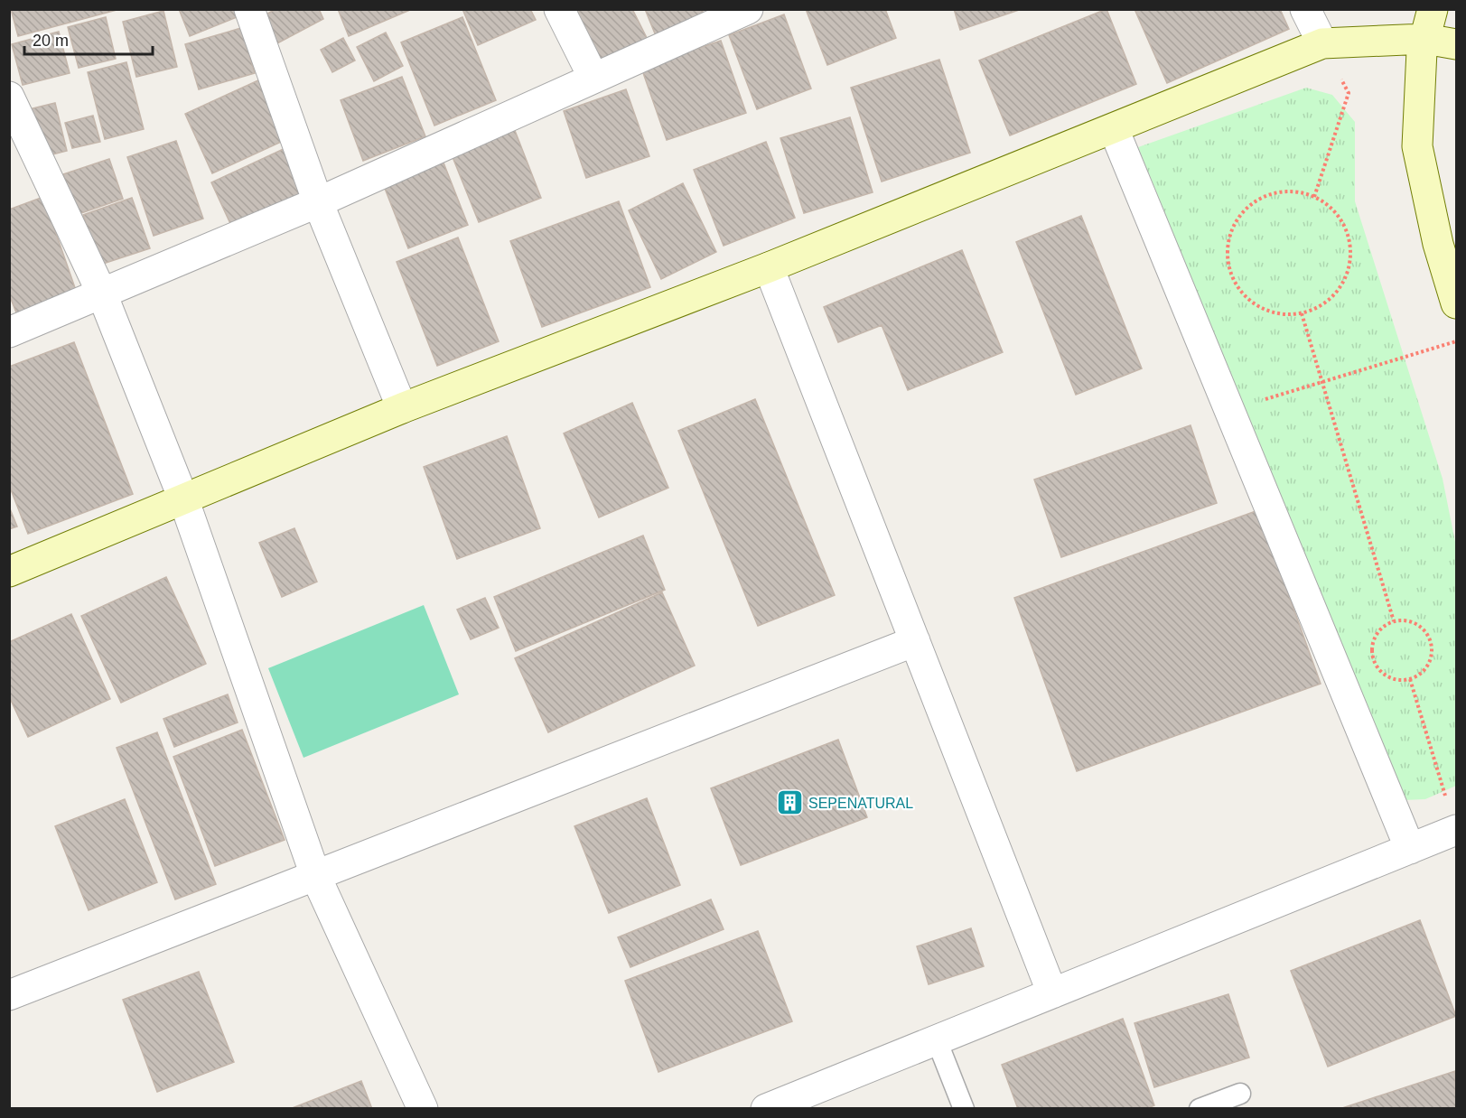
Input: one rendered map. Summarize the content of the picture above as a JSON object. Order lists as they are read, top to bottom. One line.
{"places":{"building":["SEPENATURAL"]},"scale_bar":"20 m"}
